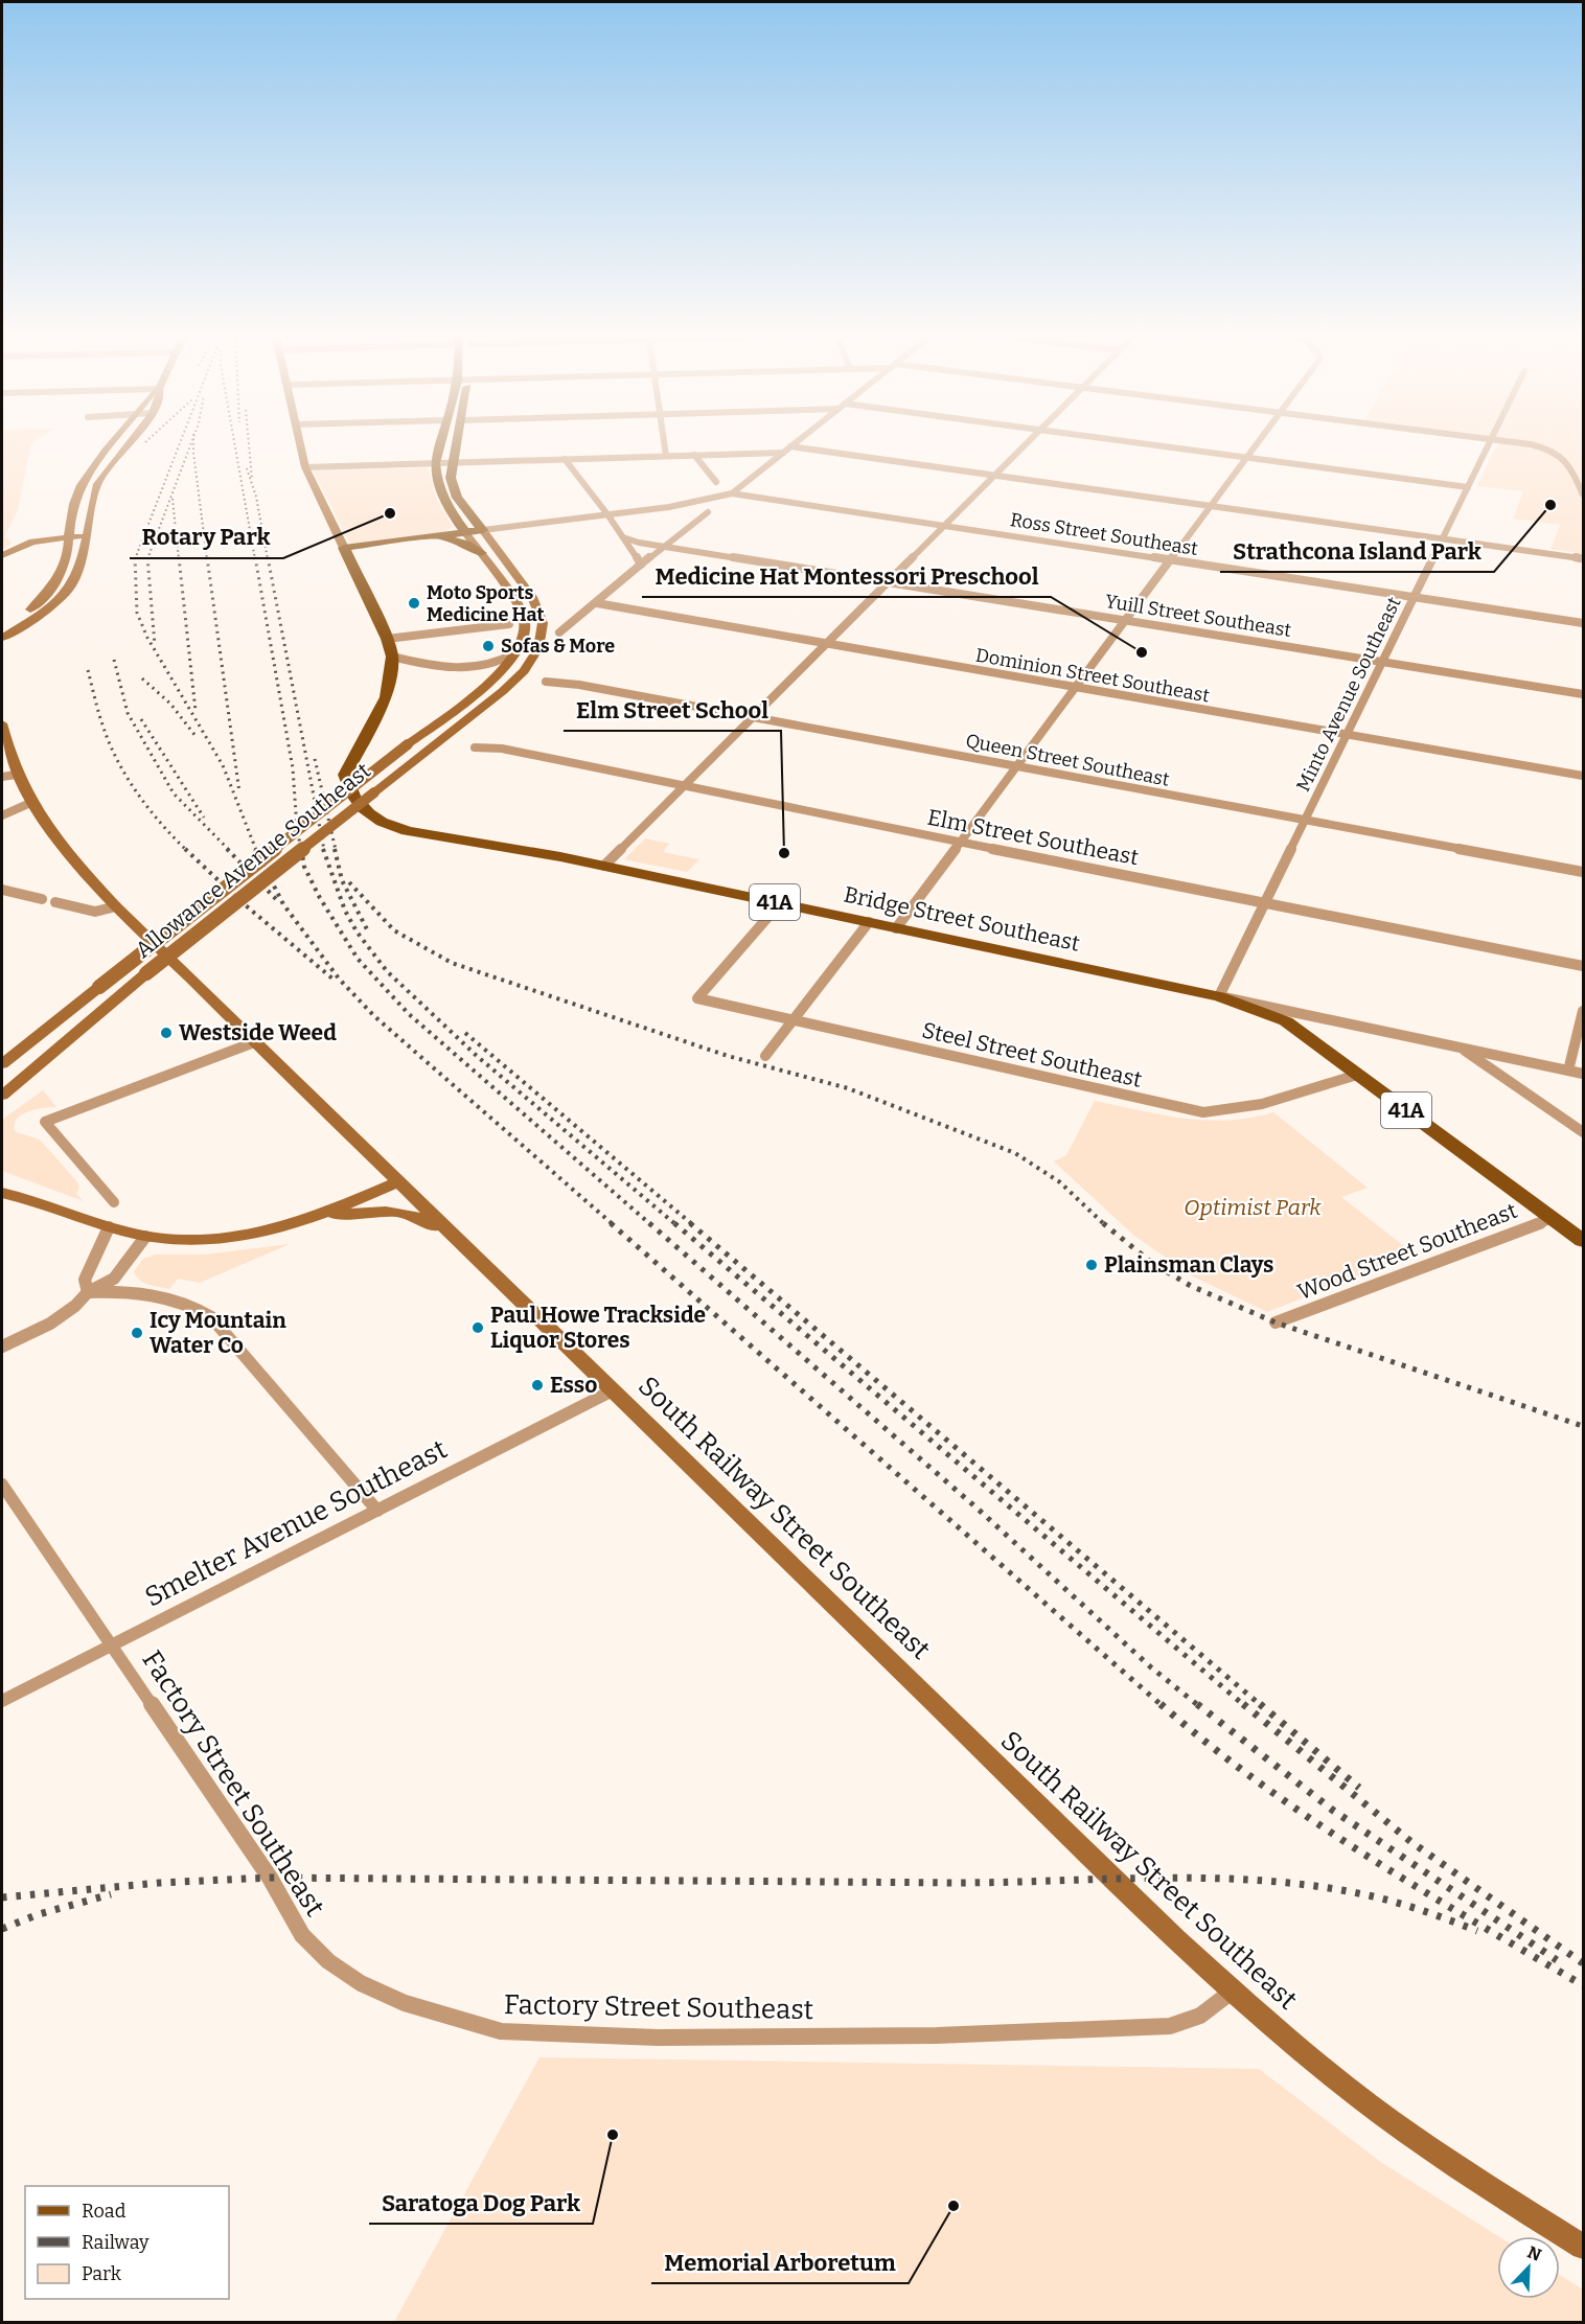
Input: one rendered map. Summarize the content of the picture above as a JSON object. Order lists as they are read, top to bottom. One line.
{"streets":{"main road":["Allowance Avenue Southeast","41A","Bridge Street Southeast","South Railway Street Southeast"],"street":["Ross Street Southeast","Yuill Street Southeast","Dominion Street Southeast","Minto Avenue Southeast","Queen Street Southeast","Elm Street Southeast","Steel Street Southeast","Wood Street Southeast","Smelter Avenue Southeast","Factory Street Southeast"]},"crossings":[["Ross Street Southeast","Minto Avenue Southeast"],["Yuill Street Southeast","Minto Avenue Southeast"],["Dominion Street Southeast","Minto Avenue Southeast"],["Minto Avenue Southeast","Queen Street Southeast"],["Minto Avenue Southeast","Elm Street Southeast"],["Minto Avenue Southeast","41A"],["Minto Avenue Southeast","Bridge Street Southeast"],["41A","Bridge Street Southeast"],["41A","Steel Street Southeast"],["41A","Wood Street Southeast"],["Bridge Street Southeast","Steel Street Southeast"],["South Railway Street Southeast","Smelter Avenue Southeast"],["South Railway Street Southeast","Factory Street Southeast"],["Smelter Avenue Southeast","Factory Street Southeast"]],"parks":["Optimist Park"],"places":["Strathcona Island Park","Rotary Park","Moto Sports Medicine Hat","Sofas & More","Medicine Hat Montessori Preschool","Elm Street School","Westside Weed","Plainsman Clays","Paul Howe Trackside Liquor Stores","Icy Mountain Water Co","Esso","Saratoga Dog Park","Memorial Arboretum"],"legend":["Road","Railway","Park"],"north":"top right"}
